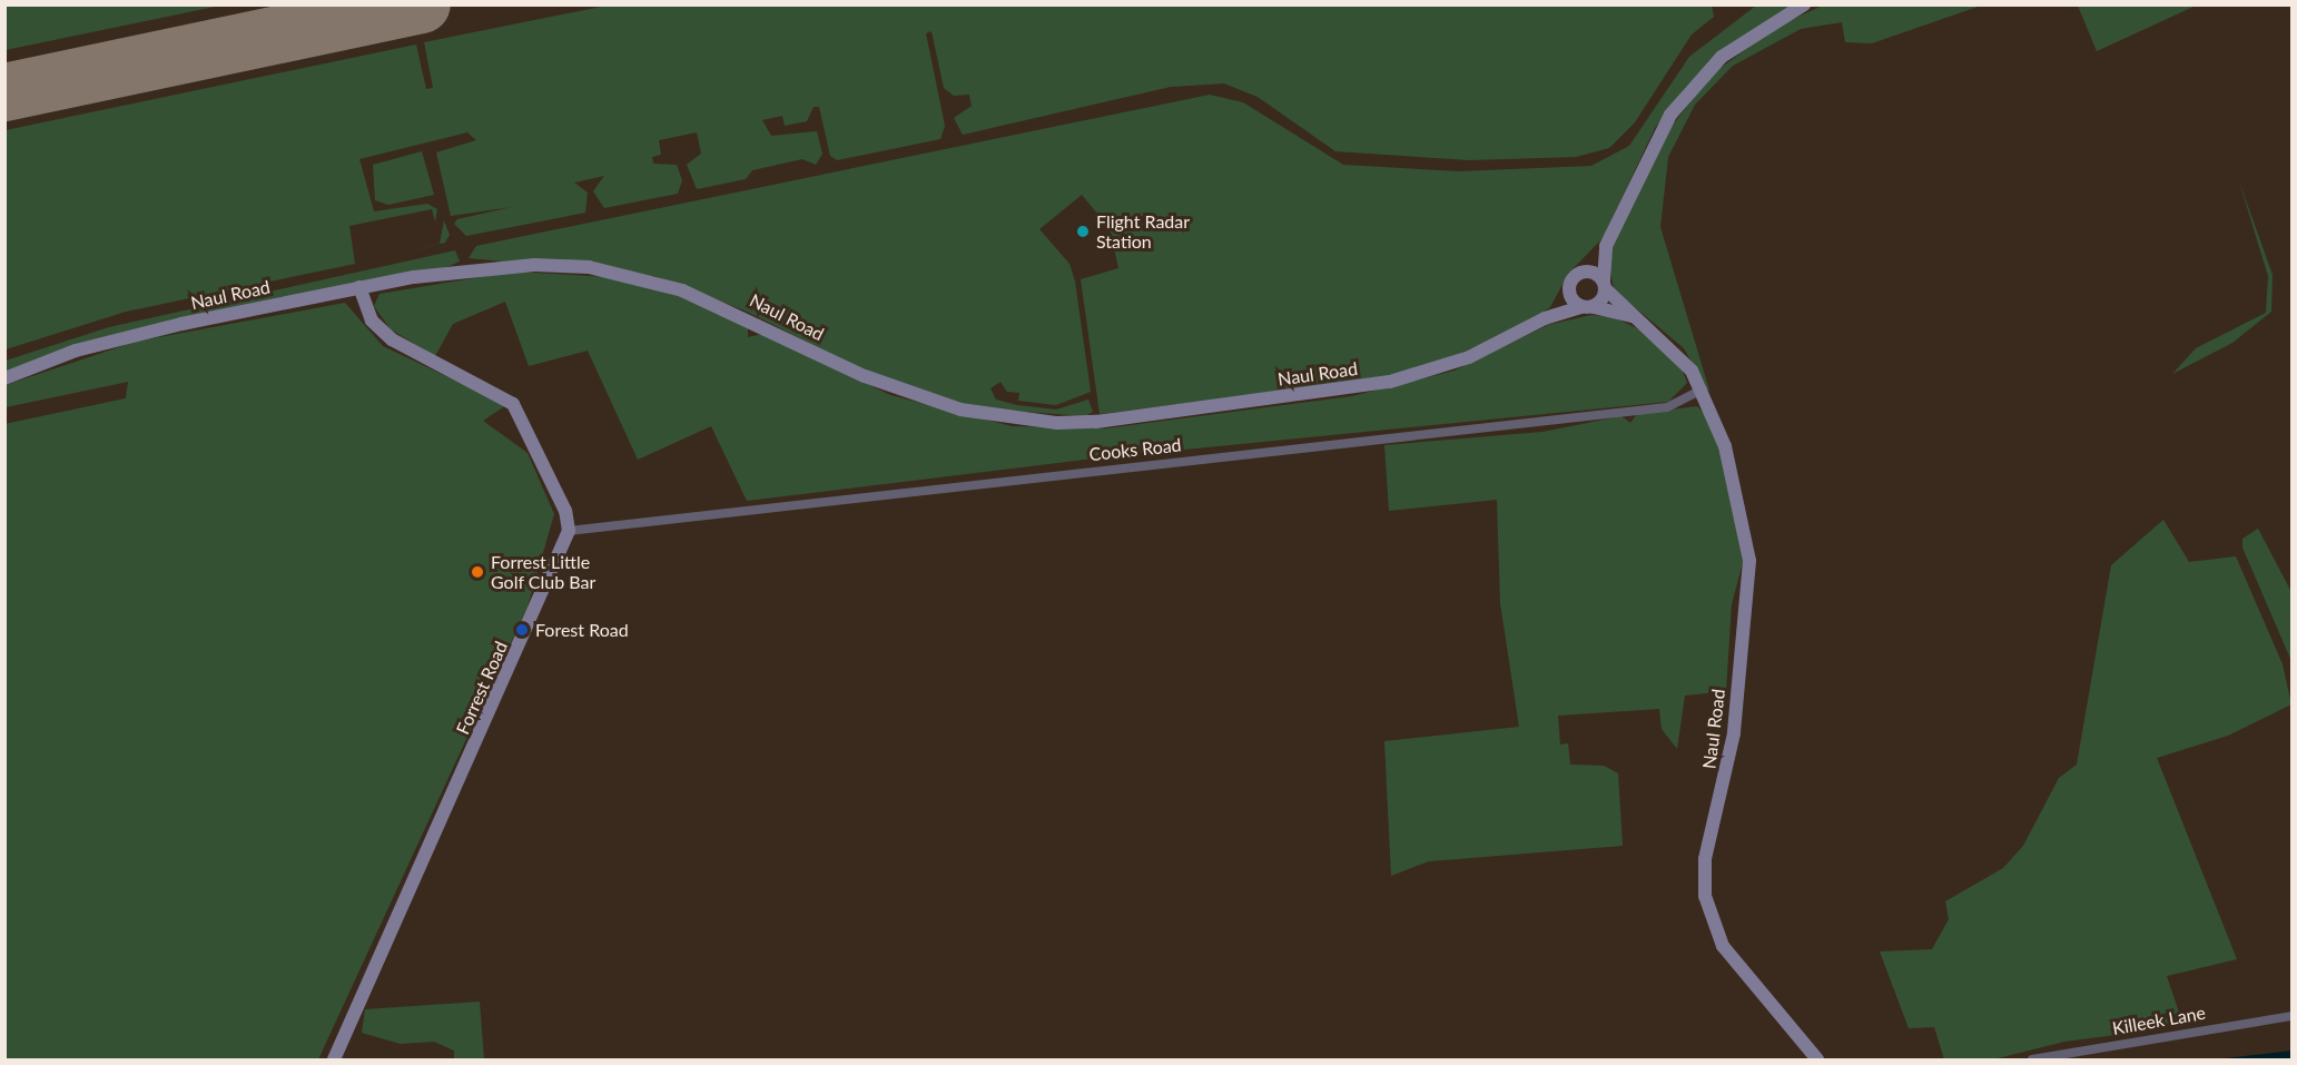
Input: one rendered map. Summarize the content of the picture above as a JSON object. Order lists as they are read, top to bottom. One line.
{"streets":{"street":["Naul Road","Cooks Road","Forrest Road","Killeek Lane"]},"crossings":[["Naul Road","Cooks Road"],["Cooks Road","Forrest Road"]],"places":["Flight Radar Station","Forrest Little Golf Club Bar","Forest Road"]}
